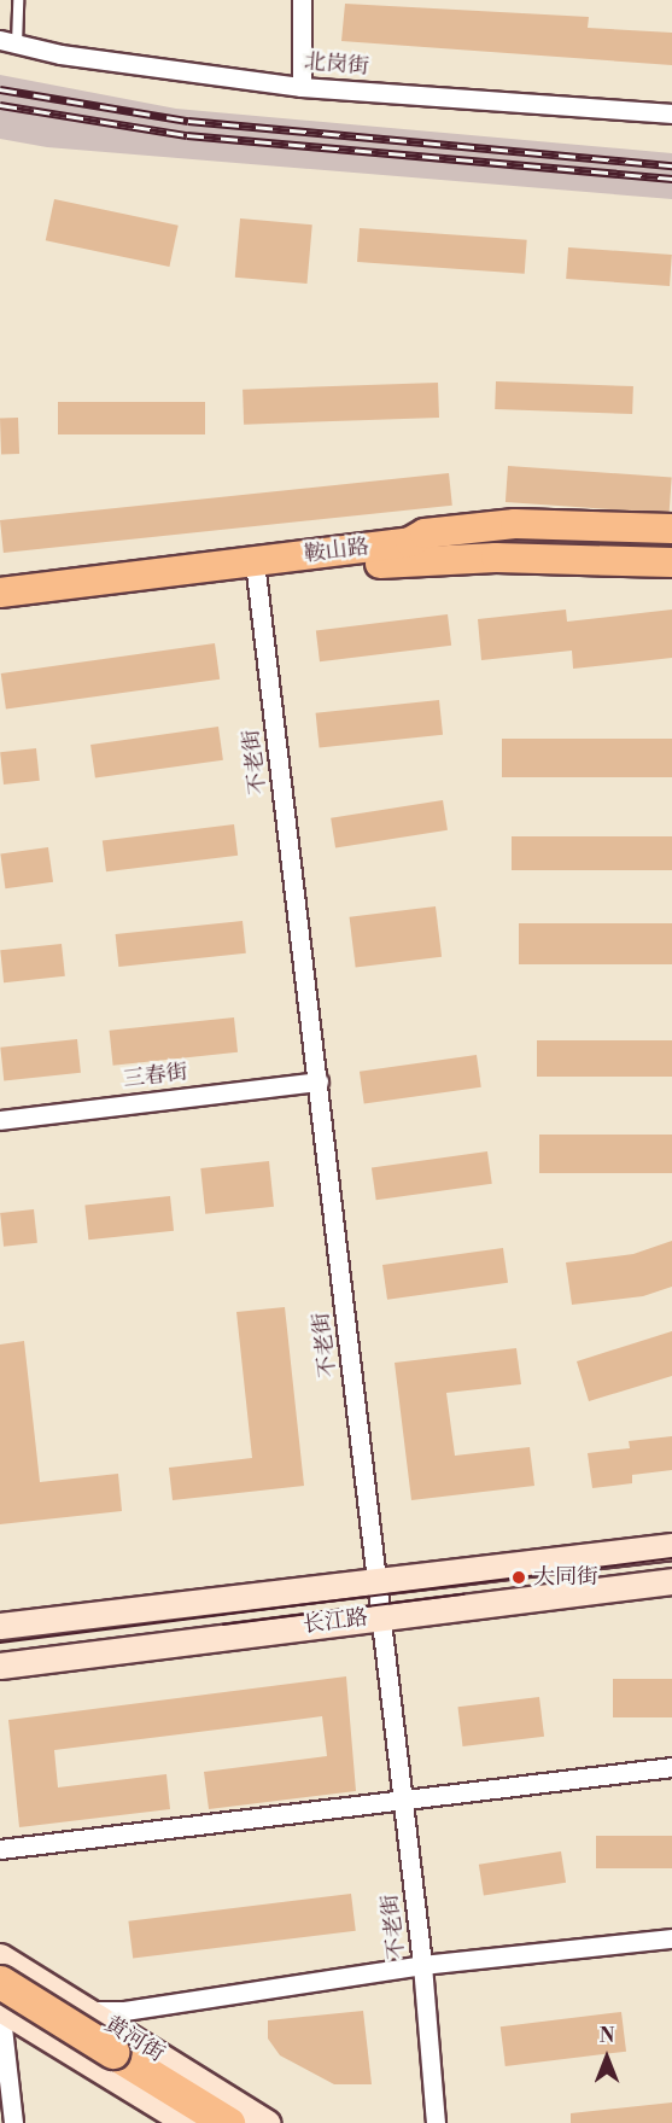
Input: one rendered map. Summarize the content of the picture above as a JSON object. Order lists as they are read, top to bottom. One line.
{"streets":{"main road":["鞍山路","长江路","黄河街"],"street":["北岗街","不老街","三春街"]},"crossings":[["鞍山路","不老街"],["不老街","三春街"],["不老街","长江路"]],"places":["大同街"],"north":"top"}
